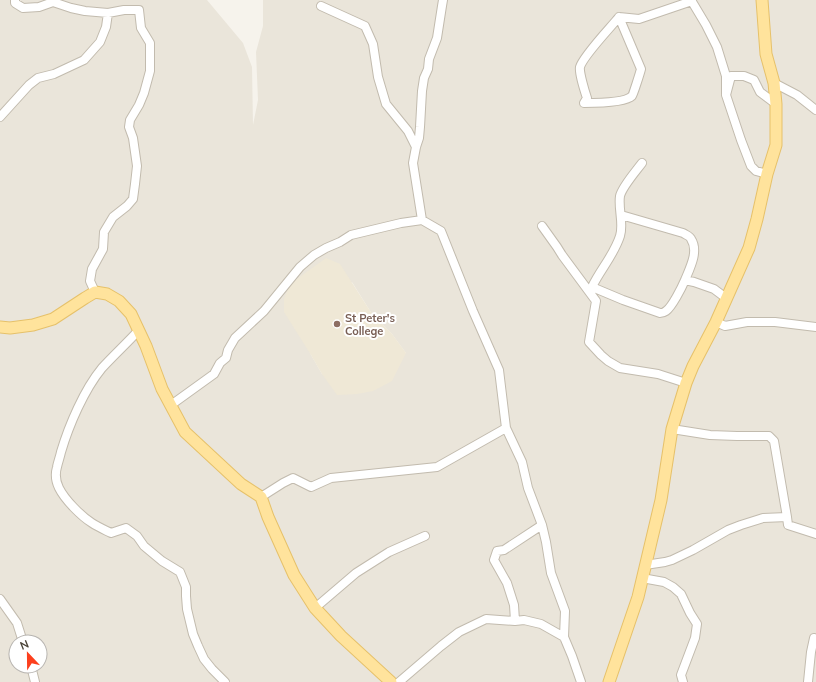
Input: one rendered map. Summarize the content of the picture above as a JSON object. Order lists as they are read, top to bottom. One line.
{"places":["St Peter's College"],"north":"top"}
